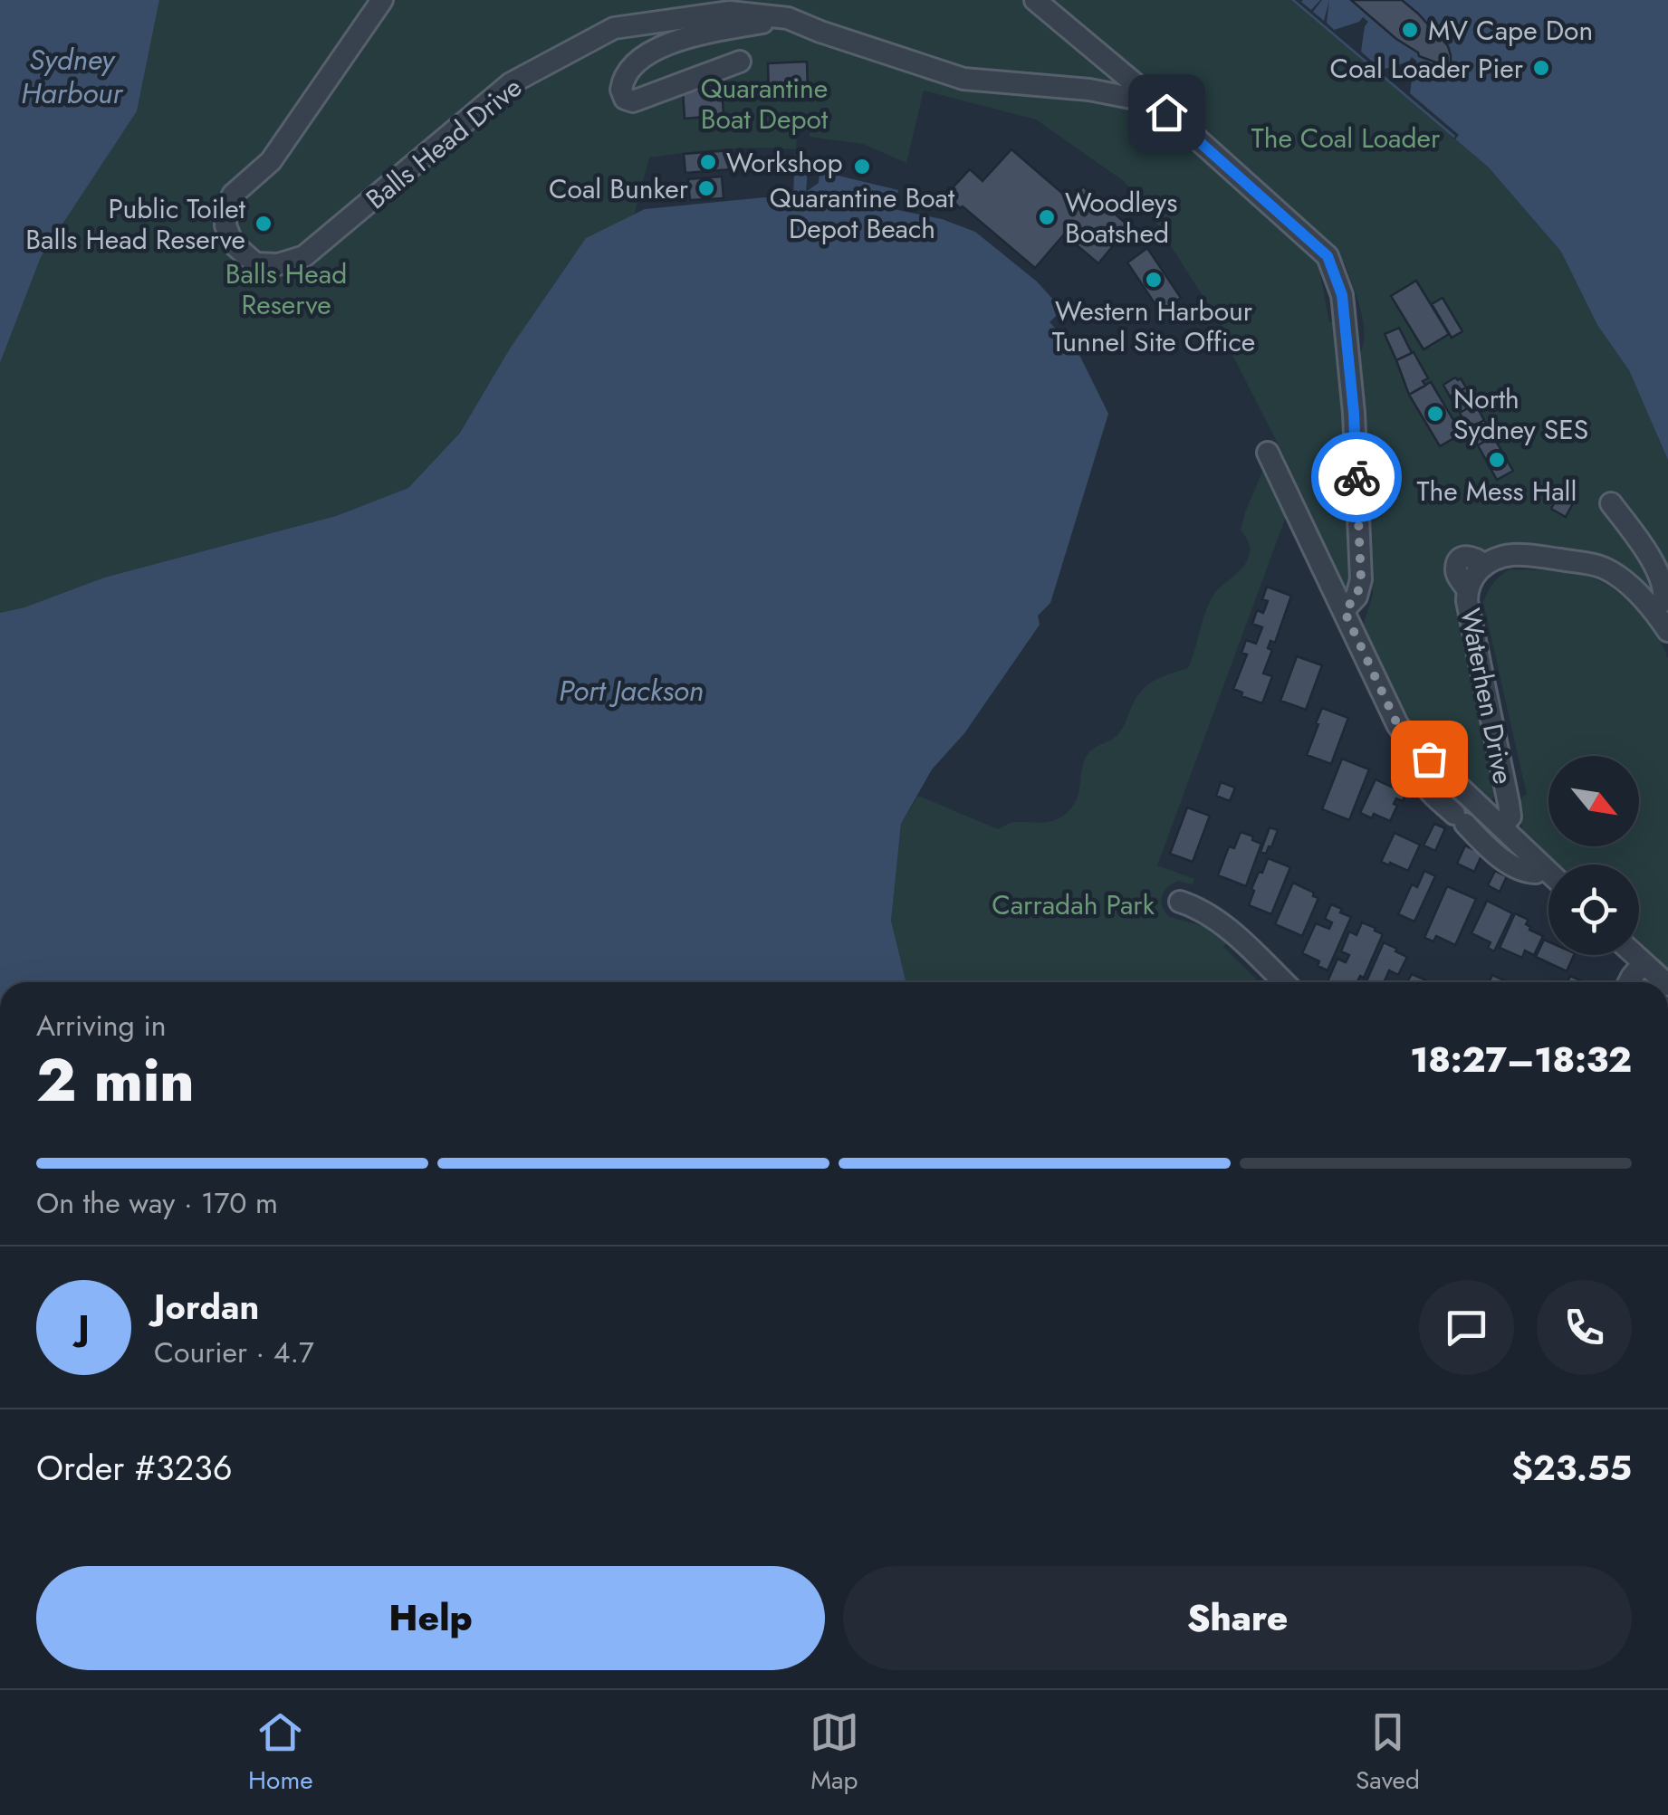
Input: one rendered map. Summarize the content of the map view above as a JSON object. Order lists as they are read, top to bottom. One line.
{"streets":{"street":["Balls Head Drive","Waterhen Drive"]},"water":["Sydney Harbour","Port Jackson"],"parks":["Quarantine Boat Depot","The Coal Loader","Balls Head Reserve","Carradah Park"],"places":["MV Cape Don","Coal Loader Pier","Workshop","Quarantine Boat Depot Beach","Coal Bunker","Woodleys Boatshed","Public Toilet Balls Head Reserve","Western Harbour Tunnel Site Office","North Sydney SES","The Mess Hall"],"north":"bottom right","page":{"heading":["2 min","Arriving in","18:27–18:32"],"panel":["Jordan","Courier · 4.7","Order #3236","$23.55"],"bar":"On the way · 170 m","round":"J","buttons":["Help","Share"],"tabs":["Home","Map","Saved"]}}
